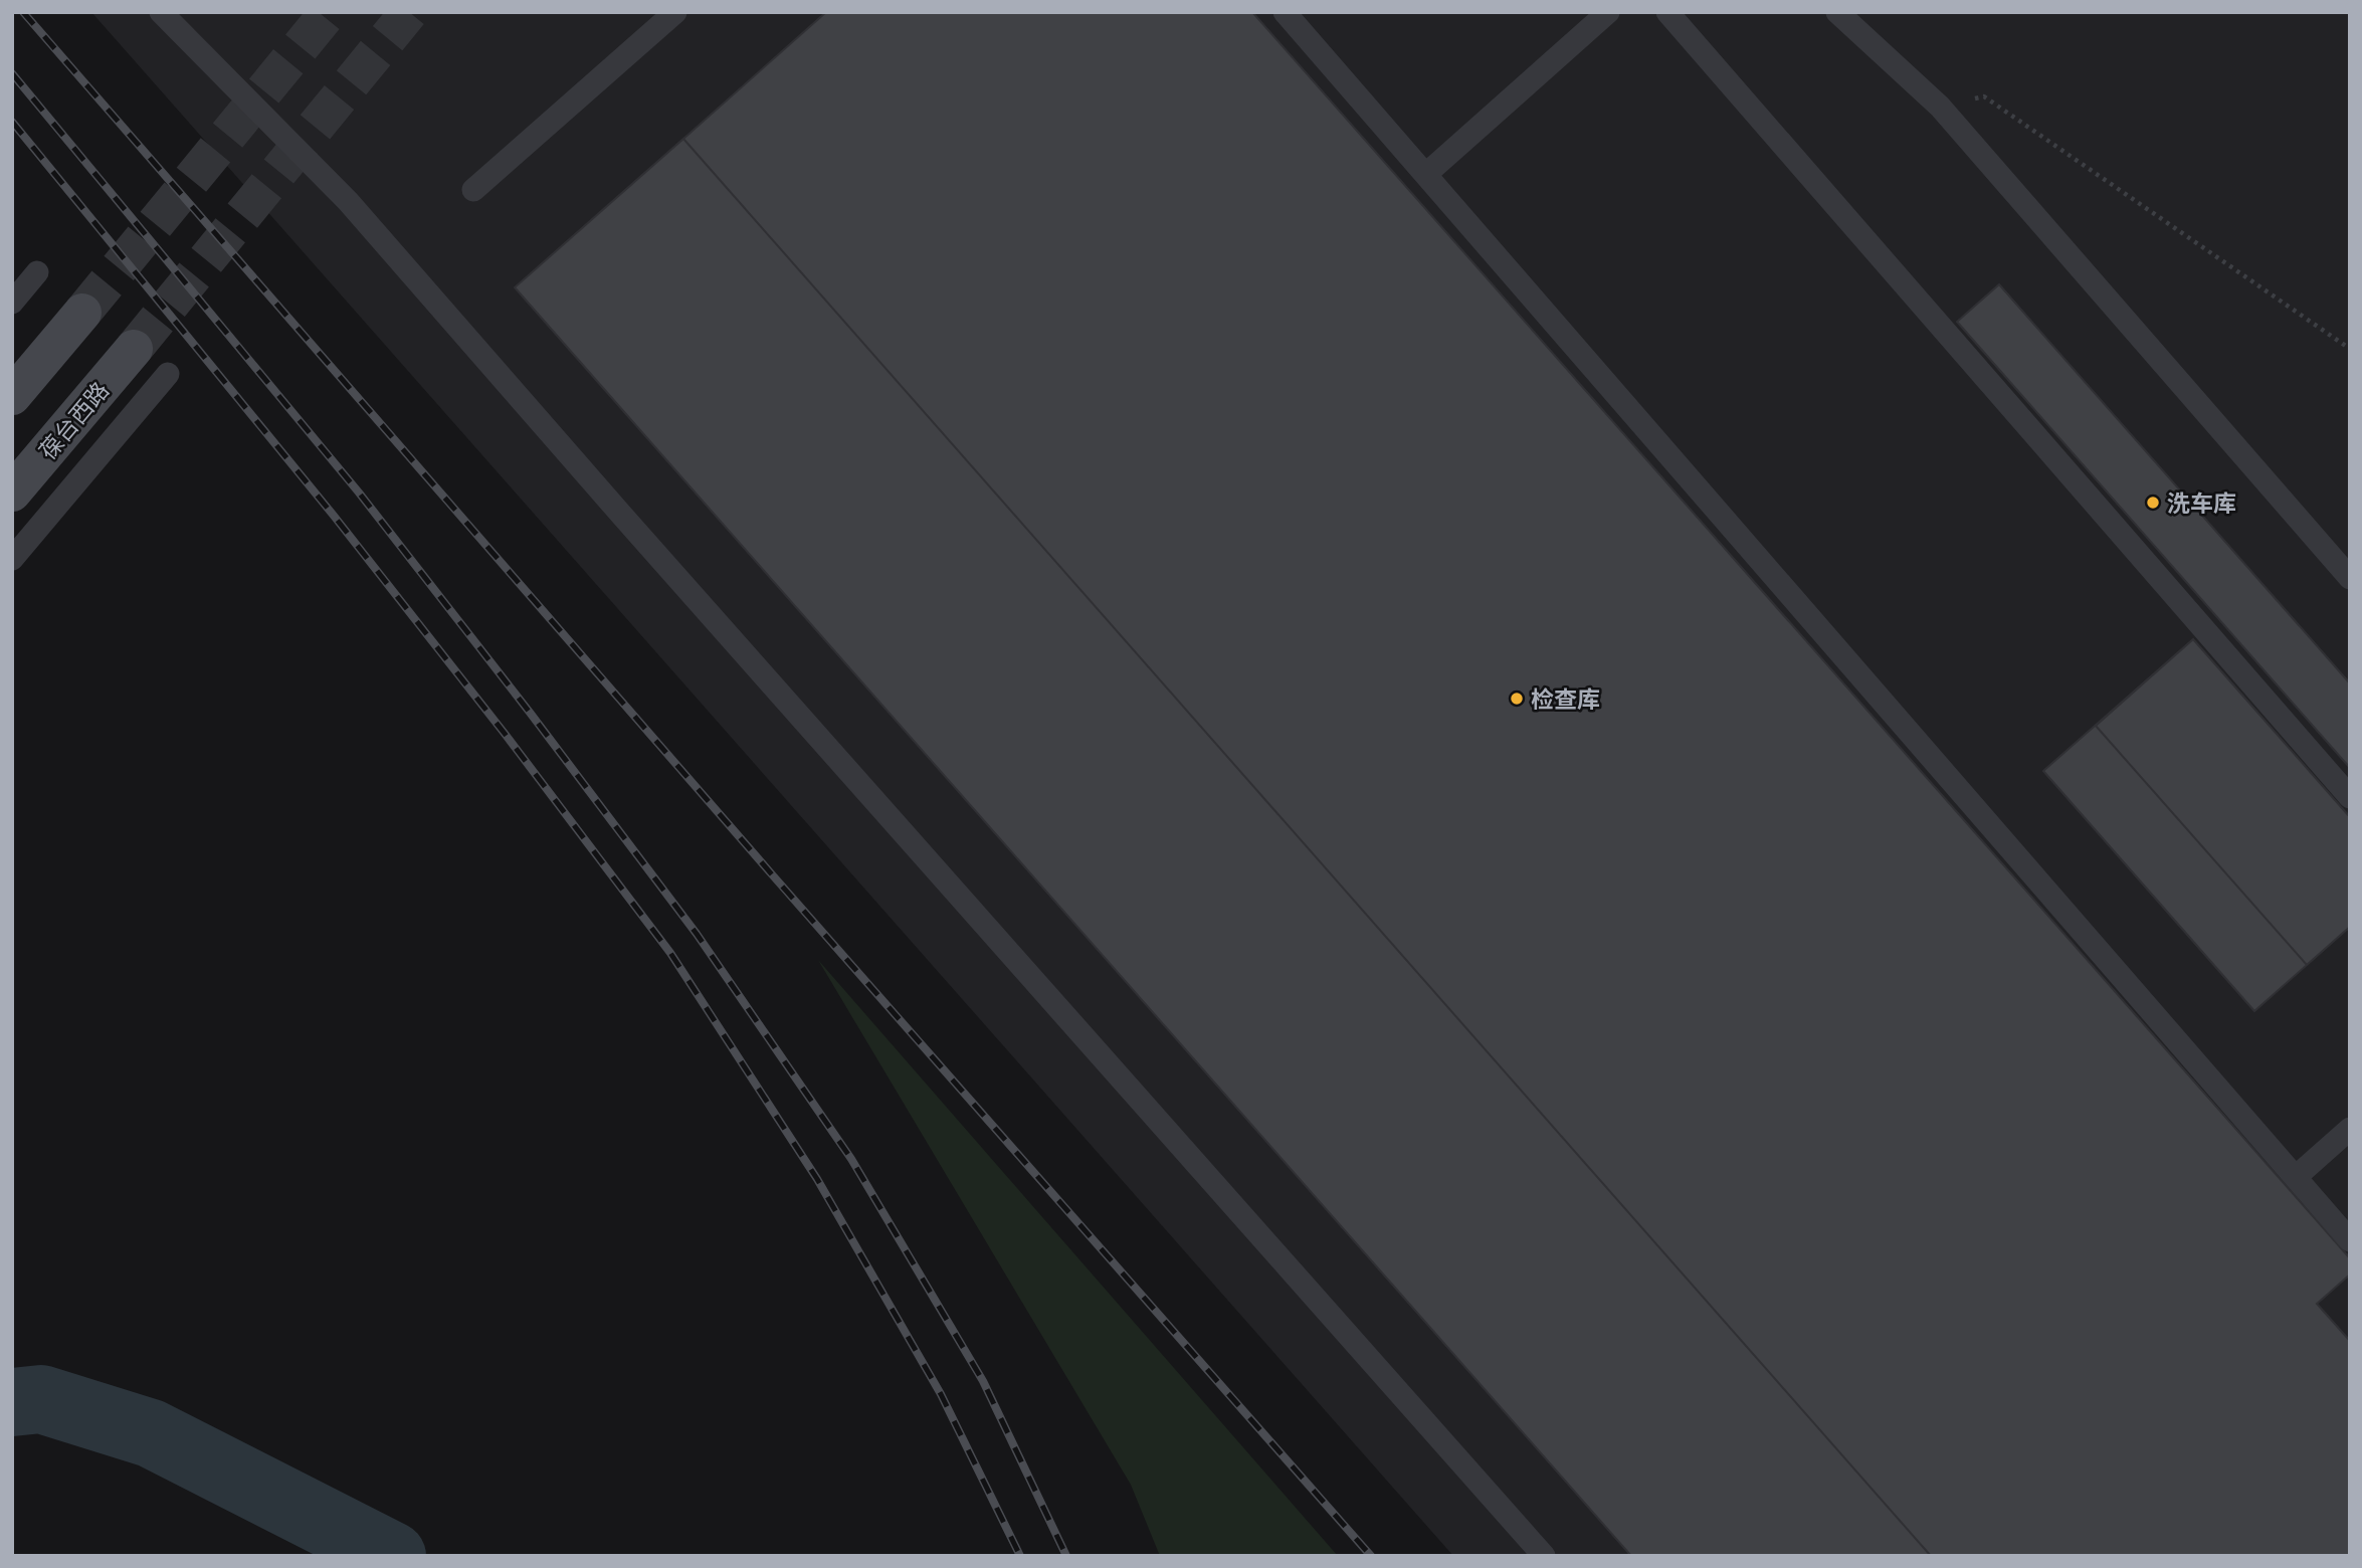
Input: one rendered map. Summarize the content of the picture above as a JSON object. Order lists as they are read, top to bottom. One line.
{"streets":{"street":["葆台西路"]},"places":["洗车库","检查库"]}
